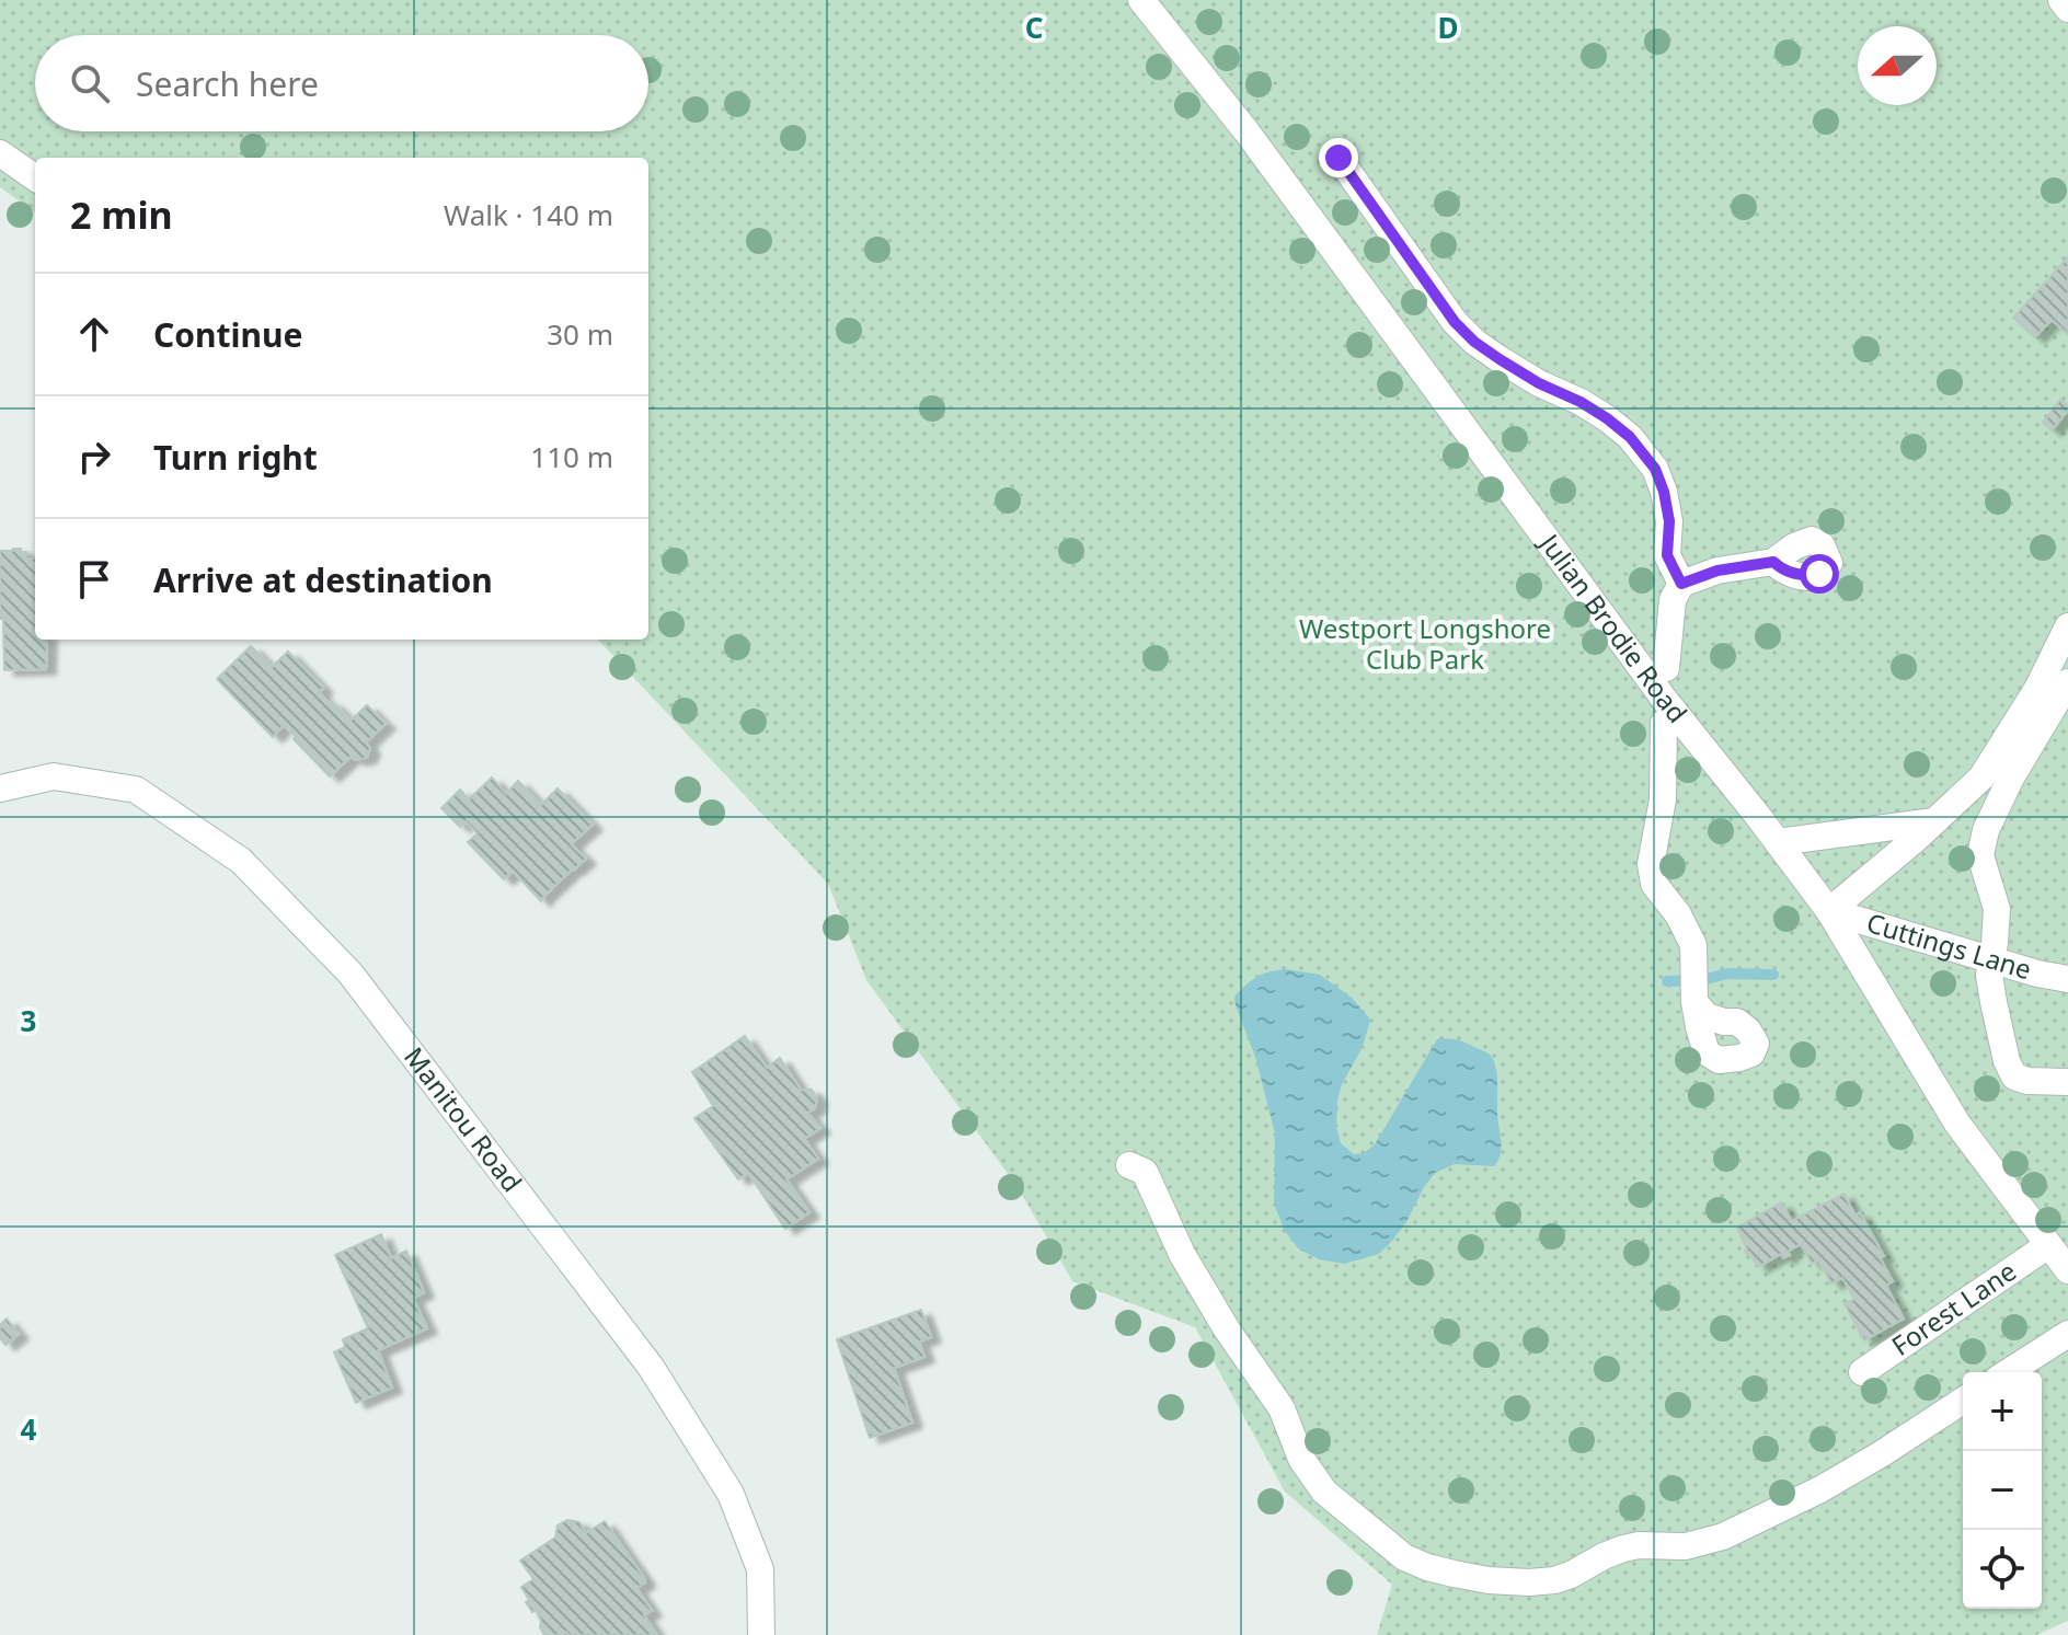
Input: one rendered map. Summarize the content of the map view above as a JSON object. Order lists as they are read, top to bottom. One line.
{"streets":{"street":["Julian Brodie Road","Cuttings Lane","Manitou Road","Forest Lane"]},"crossings":[["Julian Brodie Road","Cuttings Lane"],["Julian Brodie Road","Forest Lane"]],"parks":["Westport Longshore Club Park"],"north":"left","page":{"search":"Search here","heading":["2 min","Walk · 140 m"],"list":[["Continue","30 m"],["Turn right","110 m"],"Arrive at destination"],"map_buttons":["+","−"]},"grid":{"columns":["C","D"],"rows":["3","4"]}}
